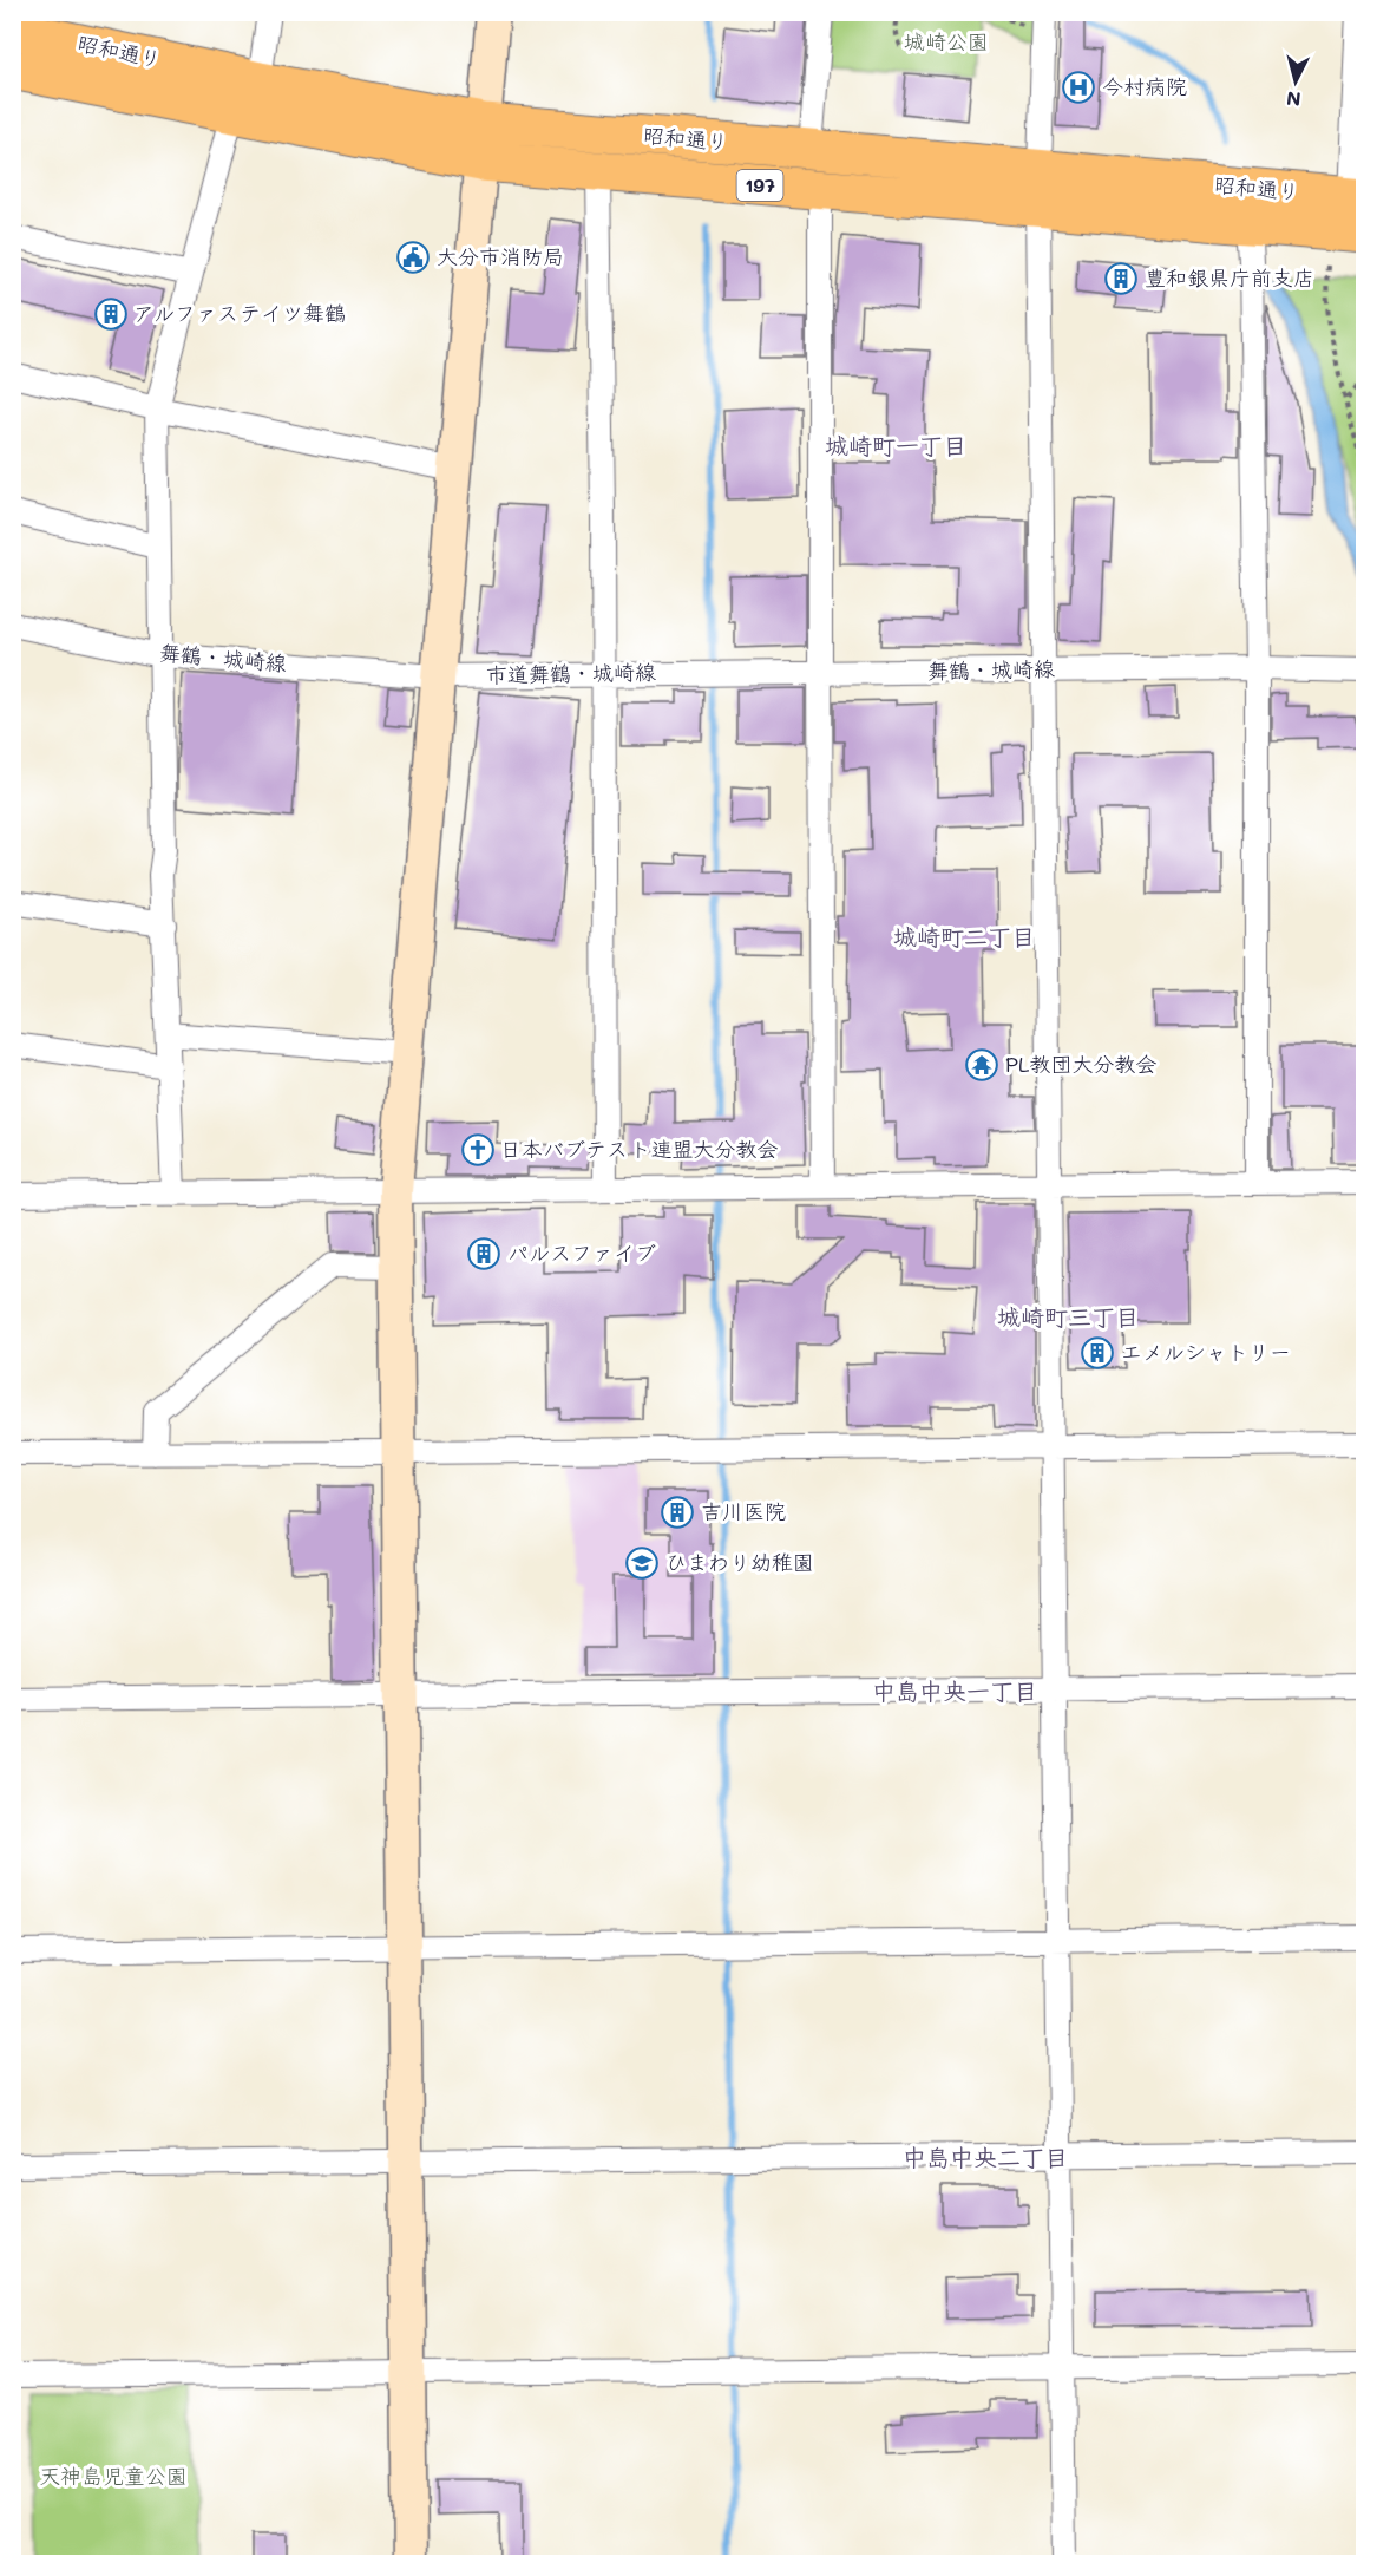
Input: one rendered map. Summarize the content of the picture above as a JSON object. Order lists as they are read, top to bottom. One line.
{"streets":{"highway":["昭和通り","197"],"street":["舞鶴・城崎線","市道舞鶴・城崎線"]},"crossings":[["舞鶴・城崎線","市道舞鶴・城崎線"]],"districts":["城崎町一丁目","城崎町二丁目","城崎町三丁目","中島中央一丁目","中島中央二丁目"],"parks":["城崎公園","天神島児童公園"],"places":{"hospital":["今村病院"],"public building":["大分市消防局"],"building":["豊和銀県庁前支店","アルファステイツ舞鶴","パルスファイブ","エメルシャトリー","吉川医院"],"temple":["PL教団大分教会"],"church":["日本バブテスト連盟大分教会"],"school or university":["ひまわり幼稚園"]},"north":"bottom"}
